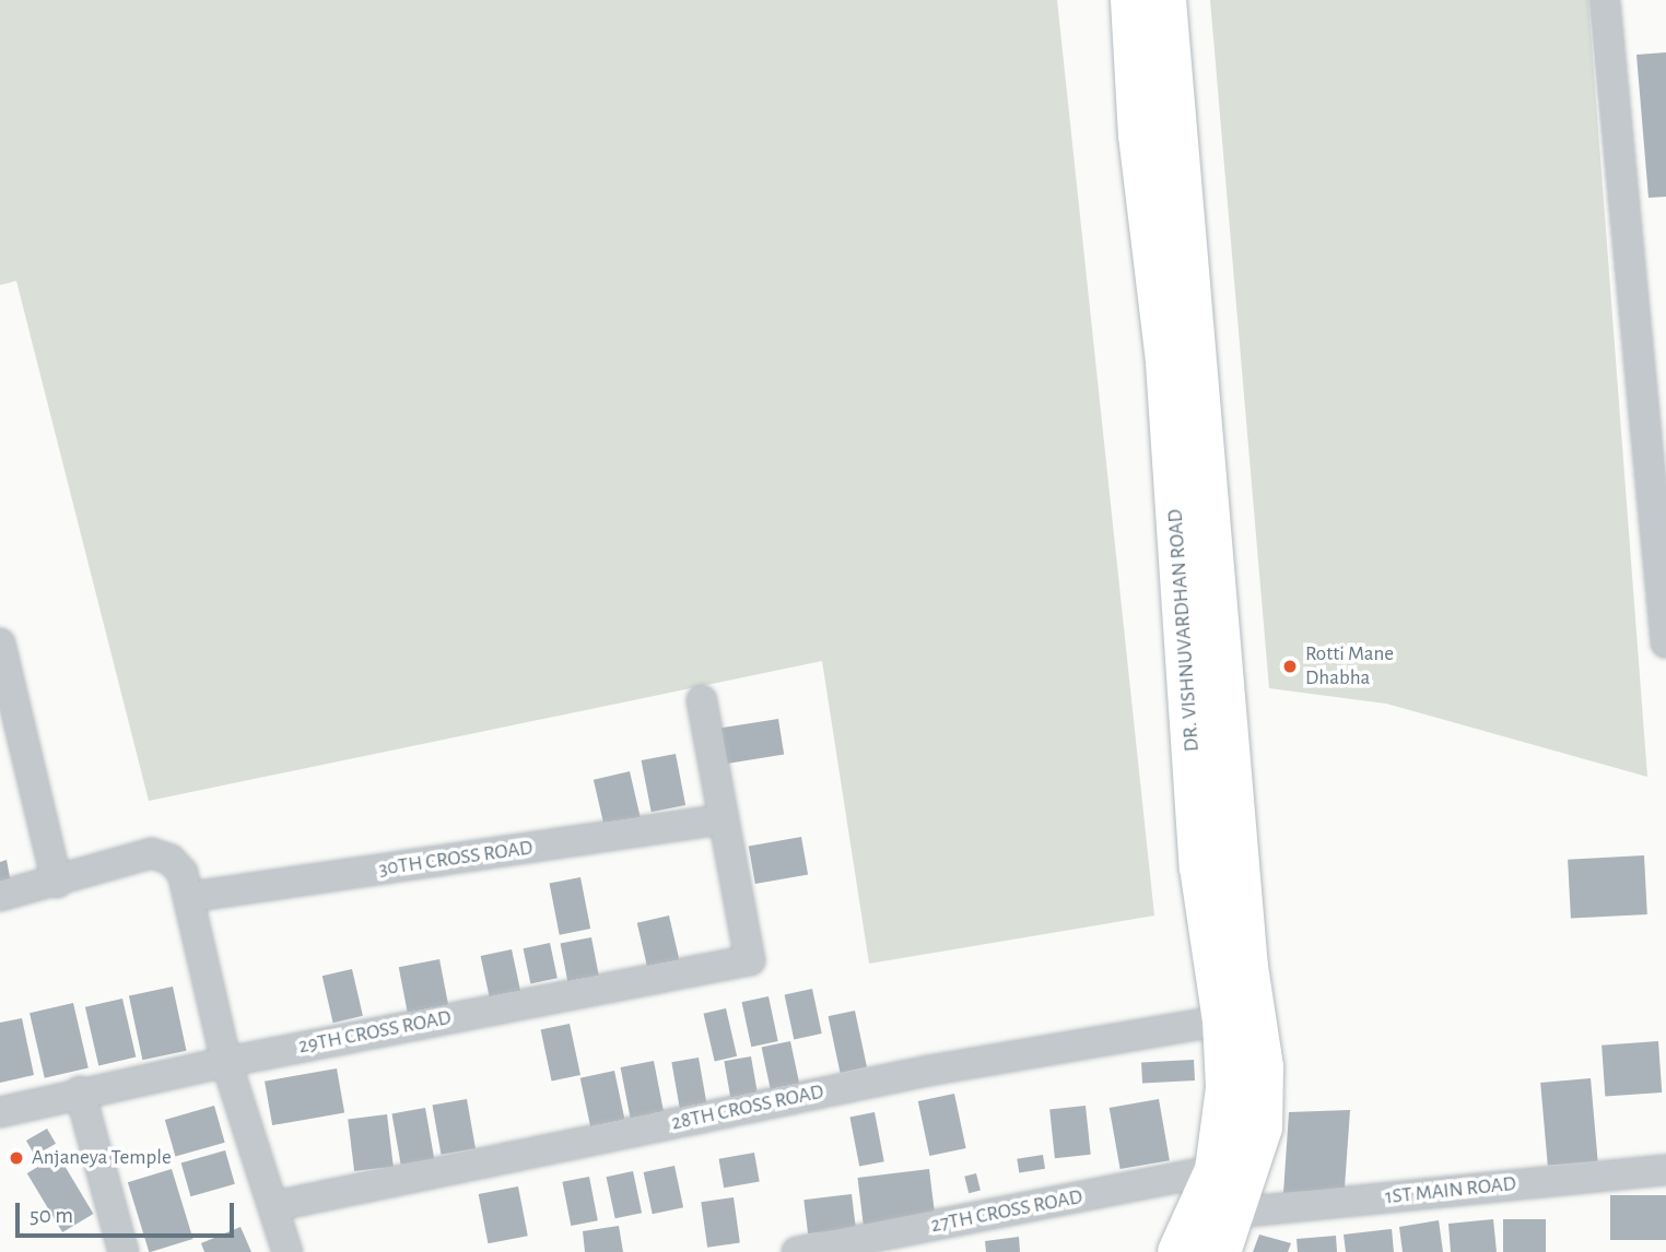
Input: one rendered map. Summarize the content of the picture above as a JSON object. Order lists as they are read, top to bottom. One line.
{"streets":{"main road":["DR. VISHNUVARDHAN ROAD"],"street":["30TH CROSS ROAD","29TH CROSS ROAD","28TH CROSS ROAD","1ST MAIN ROAD","27TH CROSS ROAD"]},"crossings":[["DR. VISHNUVARDHAN ROAD","28TH CROSS ROAD"],["DR. VISHNUVARDHAN ROAD","1ST MAIN ROAD"],["DR. VISHNUVARDHAN ROAD","27TH CROSS ROAD"],["30TH CROSS ROAD","29TH CROSS ROAD"]],"places":["Rotti Mane Dhabha","Anjaneya Temple"],"scale_bar":"50 m"}
